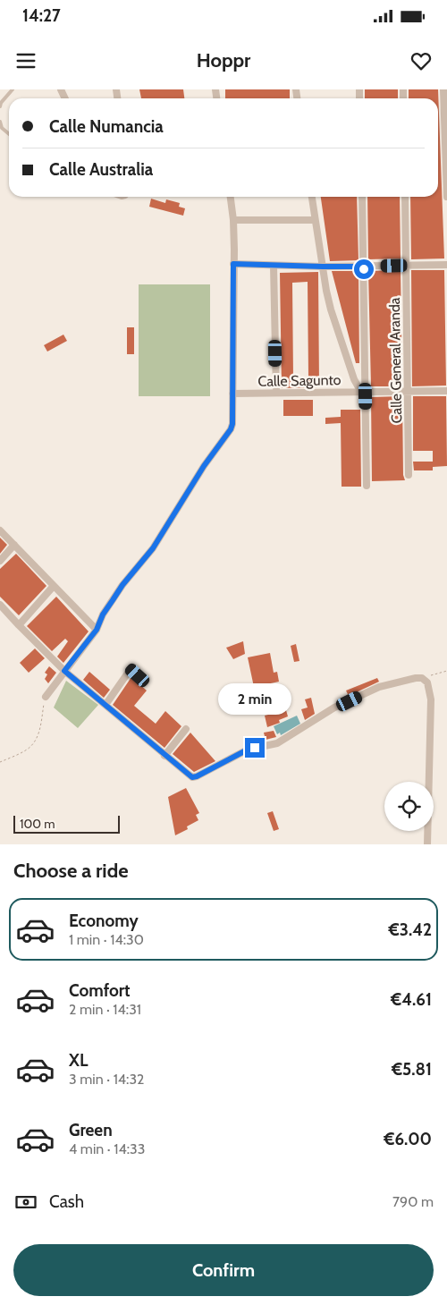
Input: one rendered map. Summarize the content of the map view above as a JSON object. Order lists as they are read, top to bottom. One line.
{"streets":{"street":["Calle General Aranda","Calle Sagunto"]},"crossings":[["Calle General Aranda","Calle Sagunto"]],"scale_bar":"100 m","page":{"status":"14:27","header":"Hoppr","banner":["Calle Numancia","Calle Australia"],"bubble":"2 min","scale":"100 m","heading":"Choose a ride","list":[{"name":"Economy","note":"1 min · 14:30","value":"€3.42"},{"name":"Comfort","note":"2 min · 14:31","value":"€4.61"},{"name":"XL","note":"3 min · 14:32","value":"€5.81"},{"name":"Green","note":"4 min · 14:33","value":"€6.00"}],"pay":["Cash","790 m"],"buttons":"Confirm"}}
